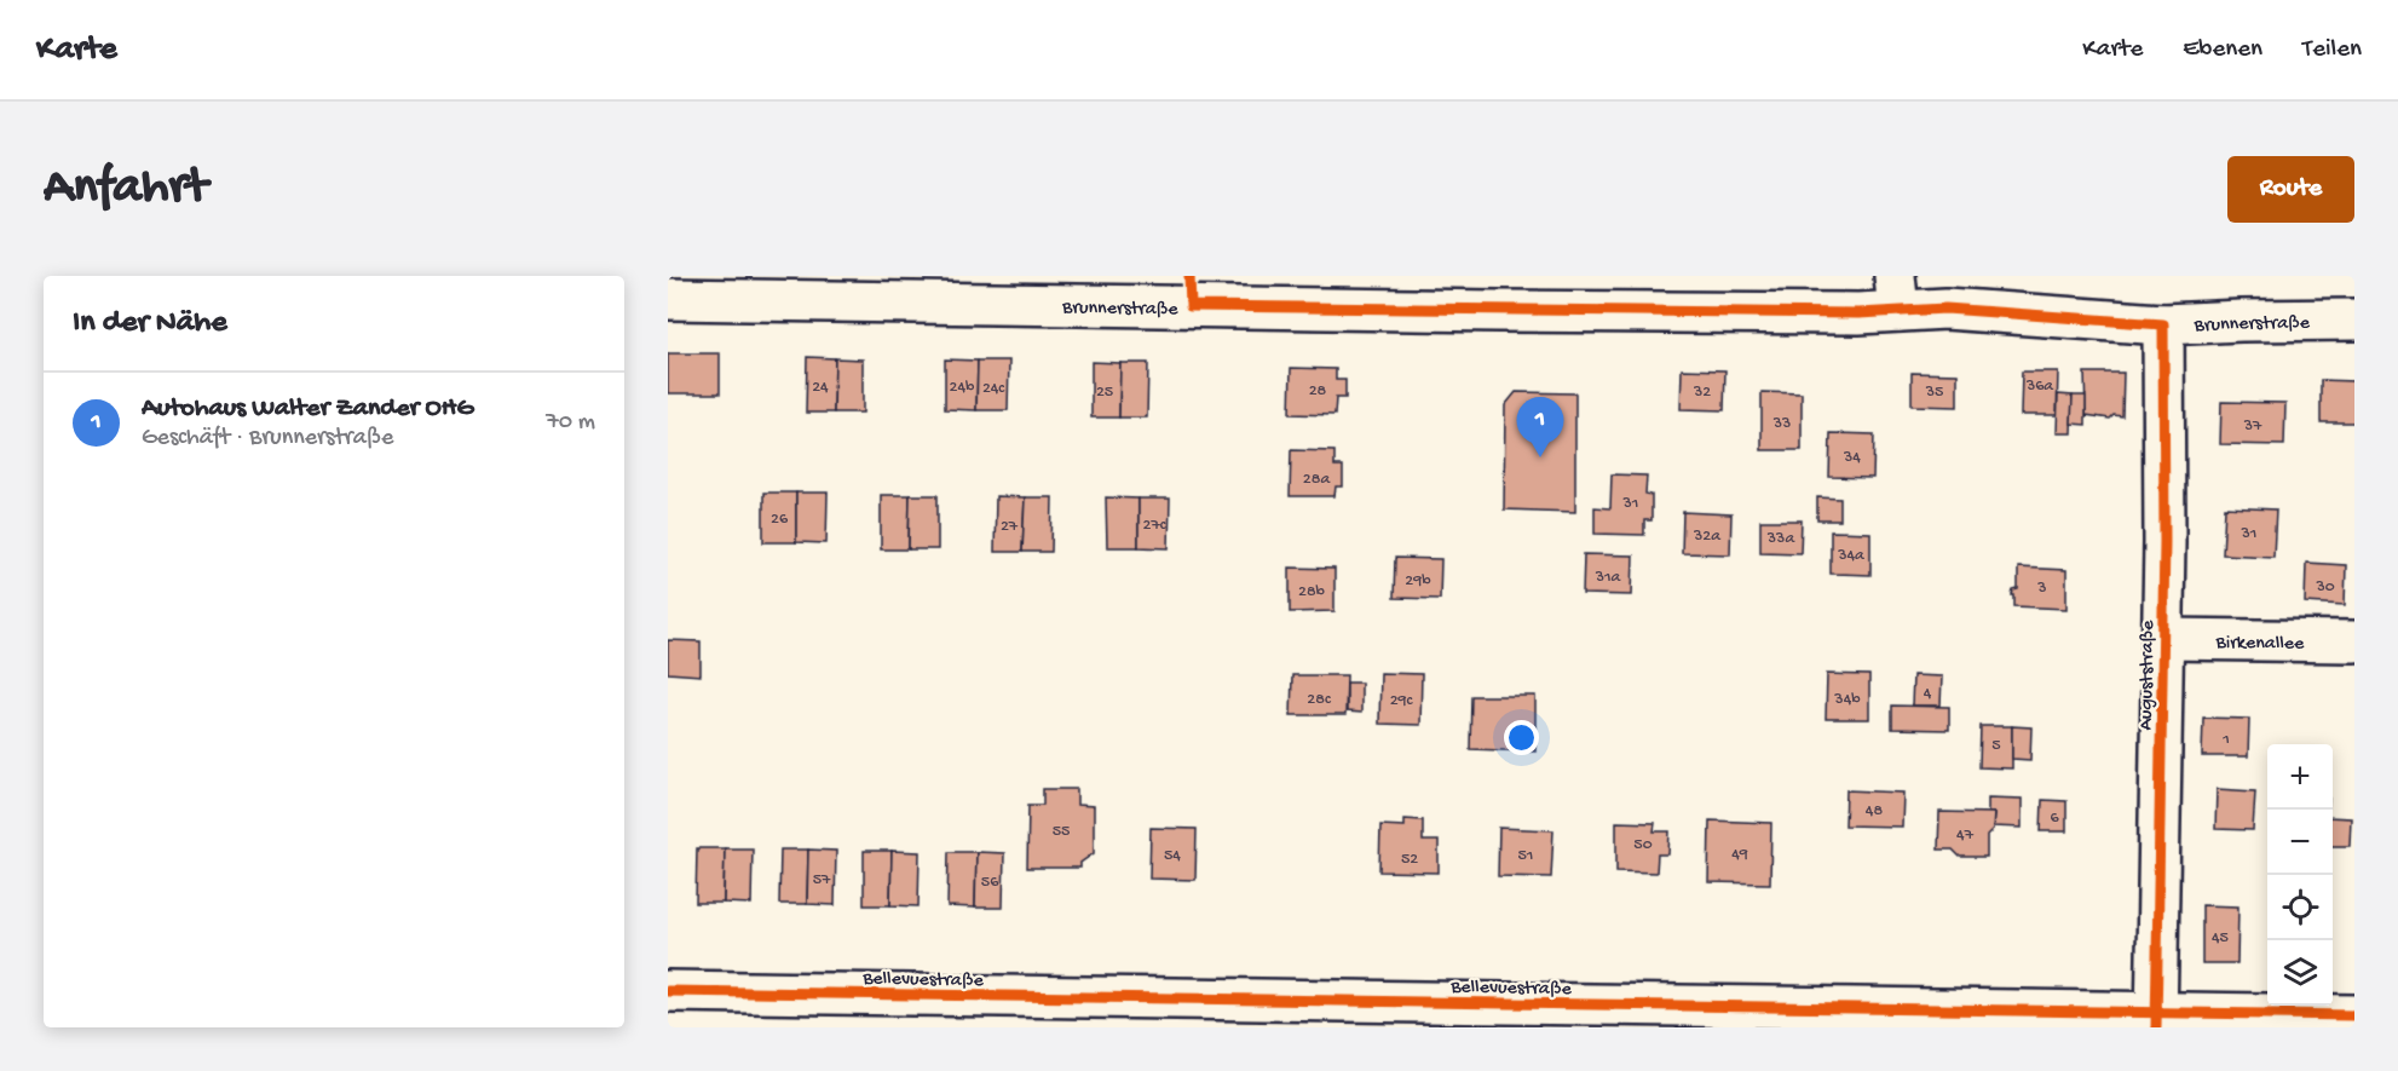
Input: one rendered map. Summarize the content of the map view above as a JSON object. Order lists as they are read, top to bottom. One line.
{"streets":{"street":["Brunnerstraße","Birkenallee","Auguststraße","Bellevuestraße"]},"crossings":[["Brunnerstraße","Auguststraße"],["Birkenallee","Auguststraße"],["Auguststraße","Bellevuestraße"]],"house_numbers":["36a","24","24b","24c","28","25","32","35","33","37","34","28a","31","26","27c","27","31","32a","33a","34a","31a","29b","30","3","28b","4","28c","34b","29c","1","5","48","6","55","47","50","49","54","51","52","57","56","45"],"page":{"header":"Karte","nav":["Karte","Ebenen","Teilen"],"buttons":"Route","title":"Anfahrt","heading":"In der Nähe","list":[{"mark":"1","name":"Autohaus Walter Zander OHG","note":"Geschäft · Brunnerstraße","value":"70 m"}],"pins":"1","map_buttons":["+","−"]}}
